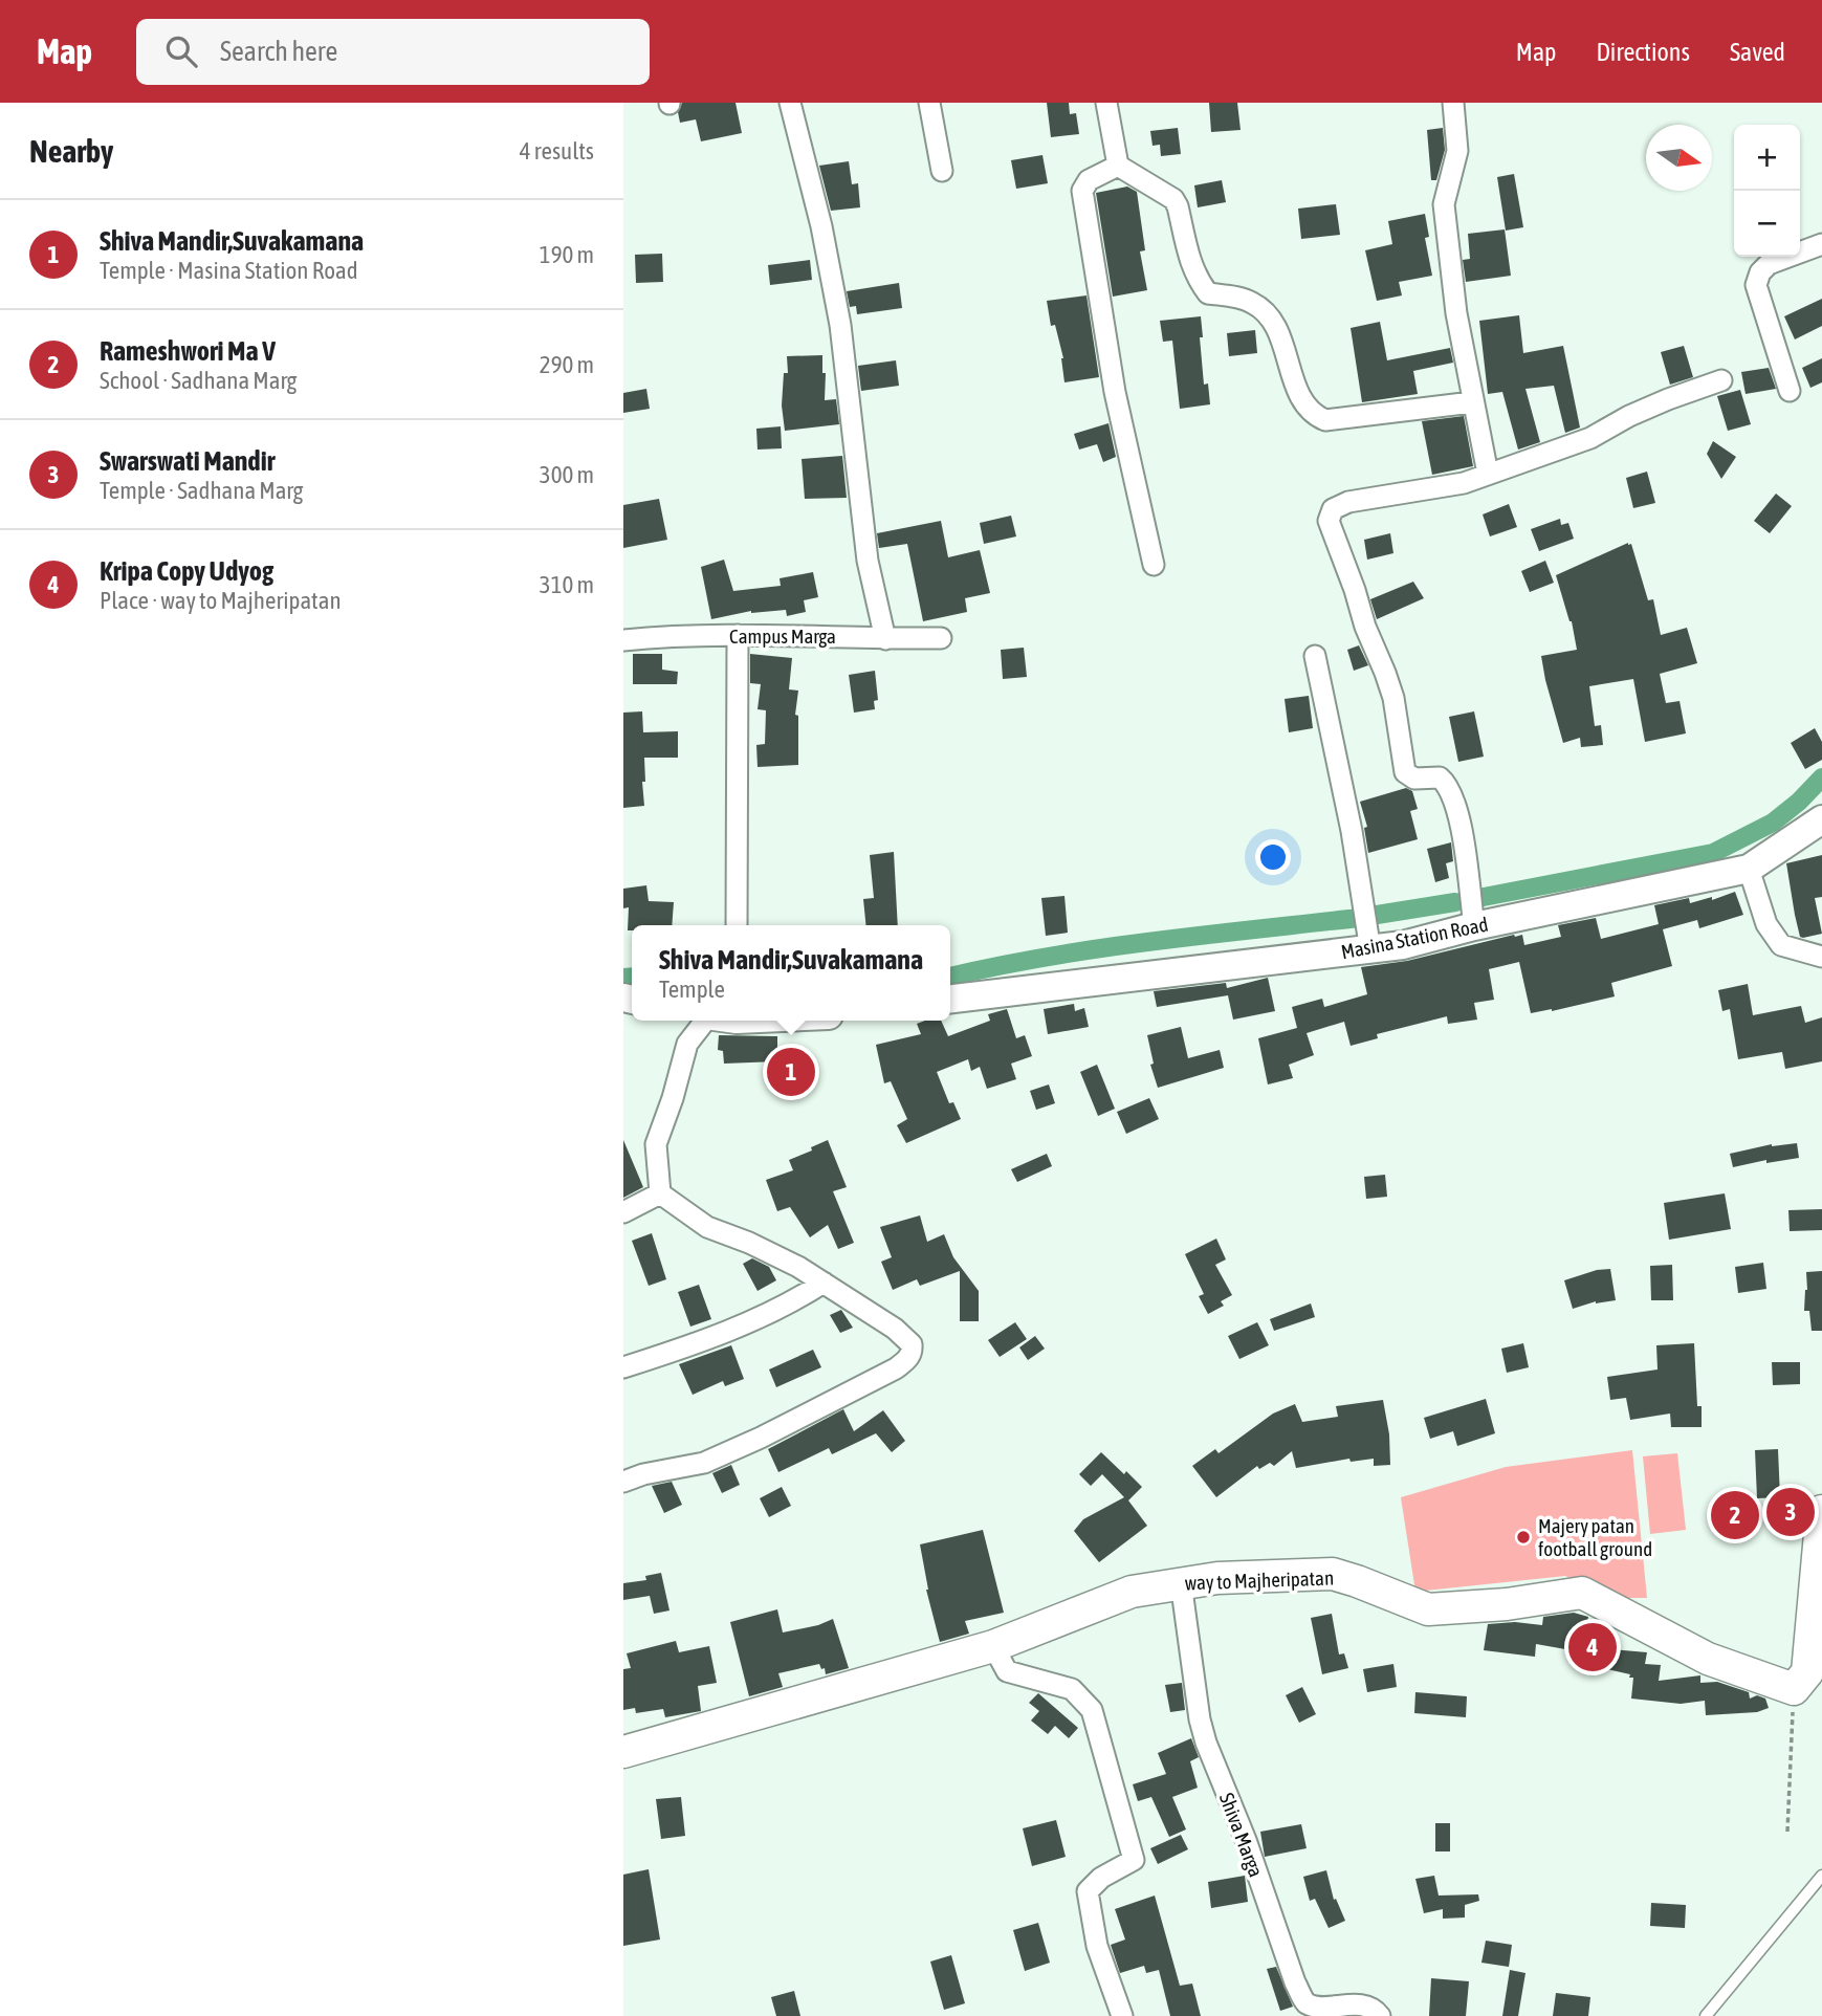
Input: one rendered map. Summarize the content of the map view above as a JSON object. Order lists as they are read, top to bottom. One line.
{"streets":{"main road":["way to Majheripatan"],"street":["Campus Marga","Masina Station Road","Shiva Marga"]},"crossings":[["way to Majheripatan","Shiva Marga"]],"places":["Majery patan football ground"],"north":"right","page":{"header":"Map","search":"Search here","nav":["Map","Directions","Saved"],"heading":["Nearby","4 results"],"map_buttons":["+","−"],"list":[{"mark":"1","name":"Shiva Mandir,Suvakamana","note":"Temple · Masina Station Road","value":"190 m"},{"mark":"2","name":"Rameshwori Ma V","note":"School · Sadhana Marg","value":"290 m"},{"mark":"3","name":"Swarswati Mandir","note":"Temple · Sadhana Marg","value":"300 m"},{"mark":"4","name":"Kripa Copy Udyog","note":"Place · way to Majheripatan","value":"310 m"}],"popup":["Shiva Mandir,Suvakamana","Temple"],"pins":["1","3","2","4"]}}
